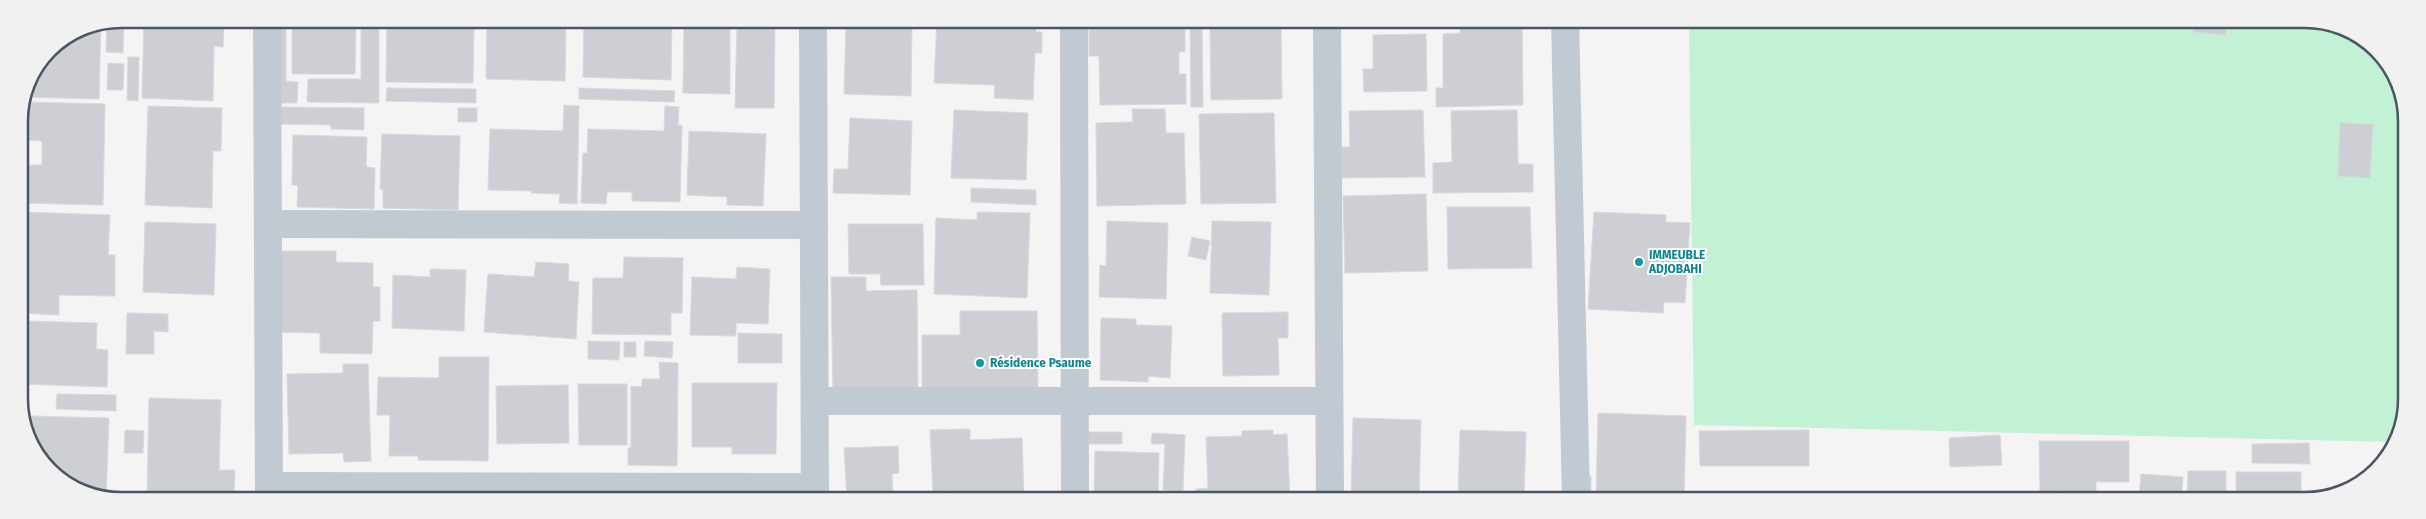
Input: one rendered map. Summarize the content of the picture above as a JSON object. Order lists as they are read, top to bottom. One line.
{"places":["IMMEUBLE ADJOBAHI","Résidence Psaume"]}
